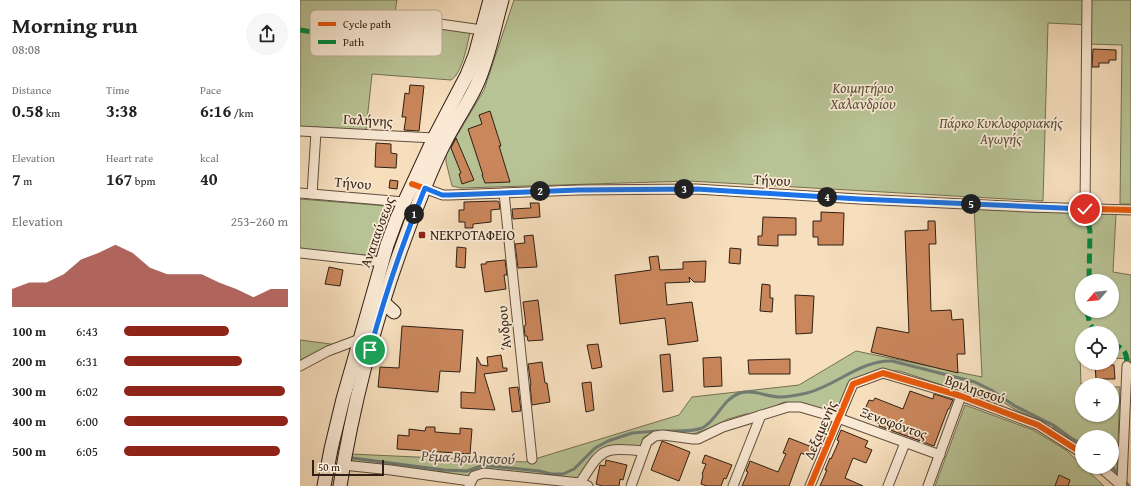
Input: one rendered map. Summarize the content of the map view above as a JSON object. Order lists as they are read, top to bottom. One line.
{"streets":{"main road":["Αναπαύσεως"],"street":["Γαλήνης","Τήνου","Άνδρου","Βριλησσού","Ξενοφόντος","Δεξαμενής"]},"crossings":[["Γαλήνης","Αναπαύσεως"],["Τήνου","Αναπαύσεως"],["Τήνου","Άνδρου"],["Βριλησσού","Δεξαμενής"],["Ξενοφόντος","Δεξαμενής"]],"water":["Ρέμα Βριλησσού"],"parks":["Κοιμητήριο Χαλανδρίου","Πάρκο Κυκλοφοριακής Αγωγής"],"places":{"transit":["ΝΕΚΡΟΤΑΦΕΙΟ"]},"legend":["Cycle path","Path"],"scale_bar":"50 m","north":"bottom left","page":{"heading":["Morning run","08:08"],"stats":[["Distance","0.58 km"],["Time","3:38"],["Pace","6:16 /km"],["Elevation","7 m"],["Heart rate","167 bpm"],["kcal","40"]],"pins":["3","2","4","5","1"],"chart":["Elevation","253–260 m"],"map_buttons":["+","−"],"list":[{"name":"100 m","note":"6:43"},{"name":"200 m","note":"6:31"},{"name":"300 m","note":"6:02"},{"name":"400 m","note":"6:00"},{"name":"500 m","note":"6:05"}],"scale":"50 m"}}
